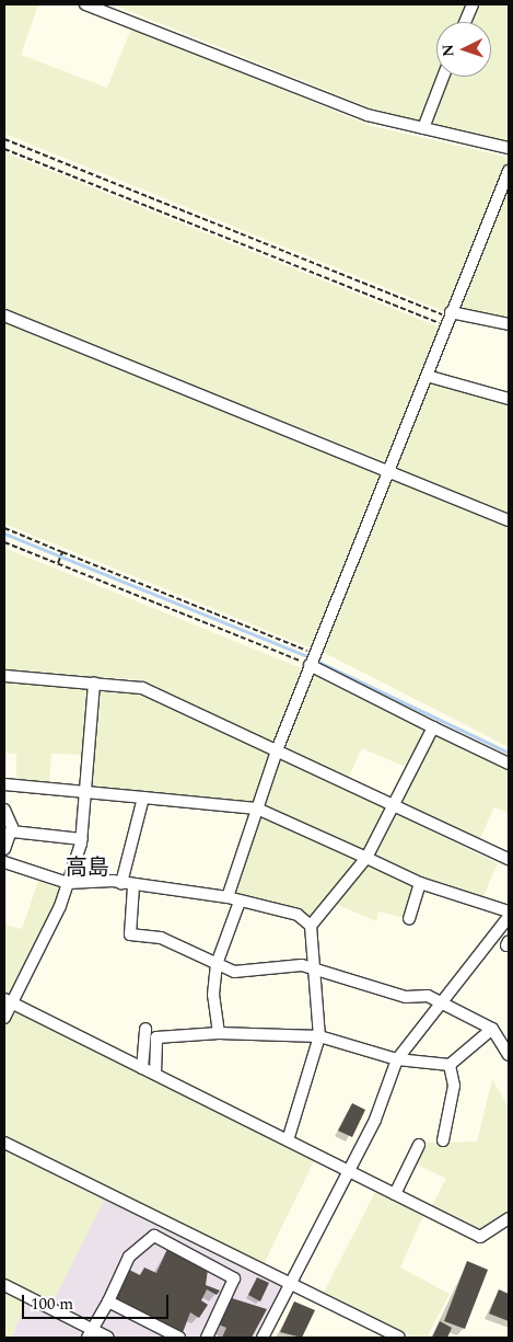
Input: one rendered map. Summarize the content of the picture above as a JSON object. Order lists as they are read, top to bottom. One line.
{"districts":["高島"],"scale_bar":"100 m","north":"left"}
